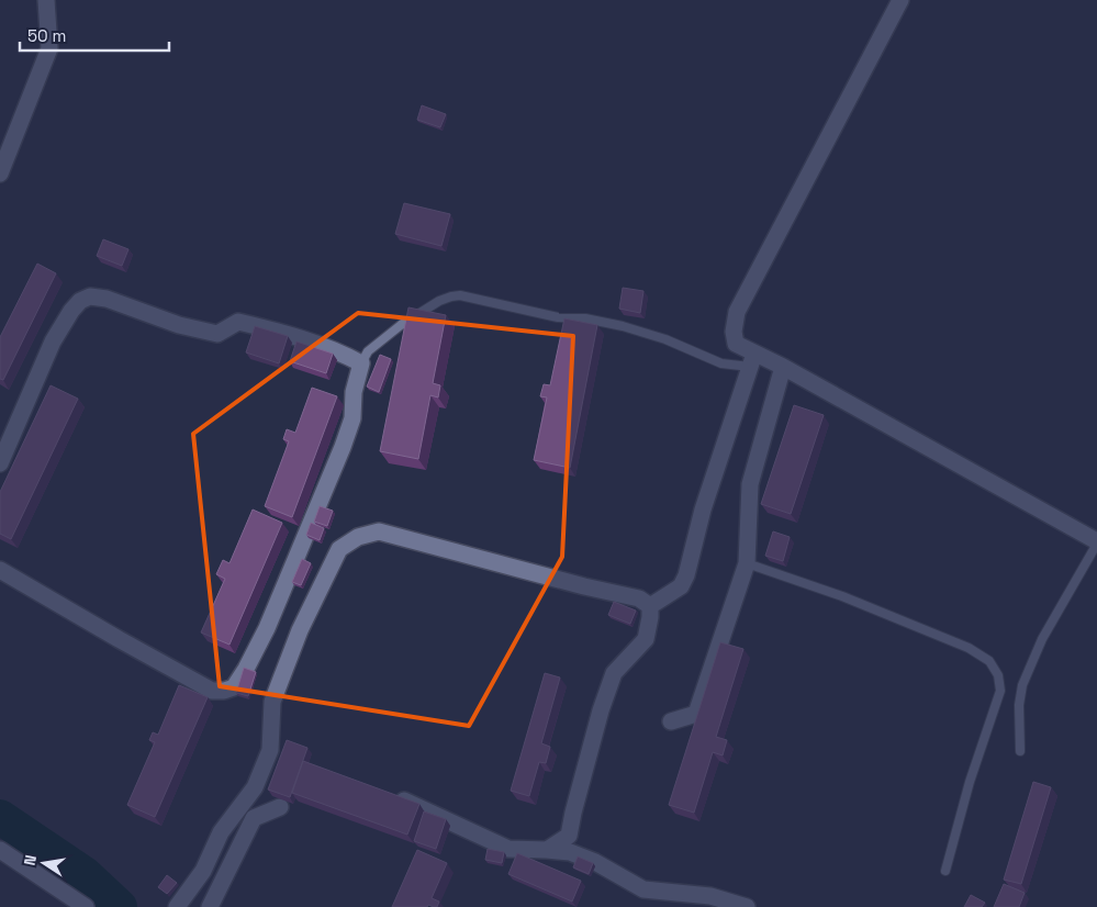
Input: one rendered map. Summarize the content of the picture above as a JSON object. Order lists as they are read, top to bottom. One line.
{"scale_bar":"50 m","north":"left"}
